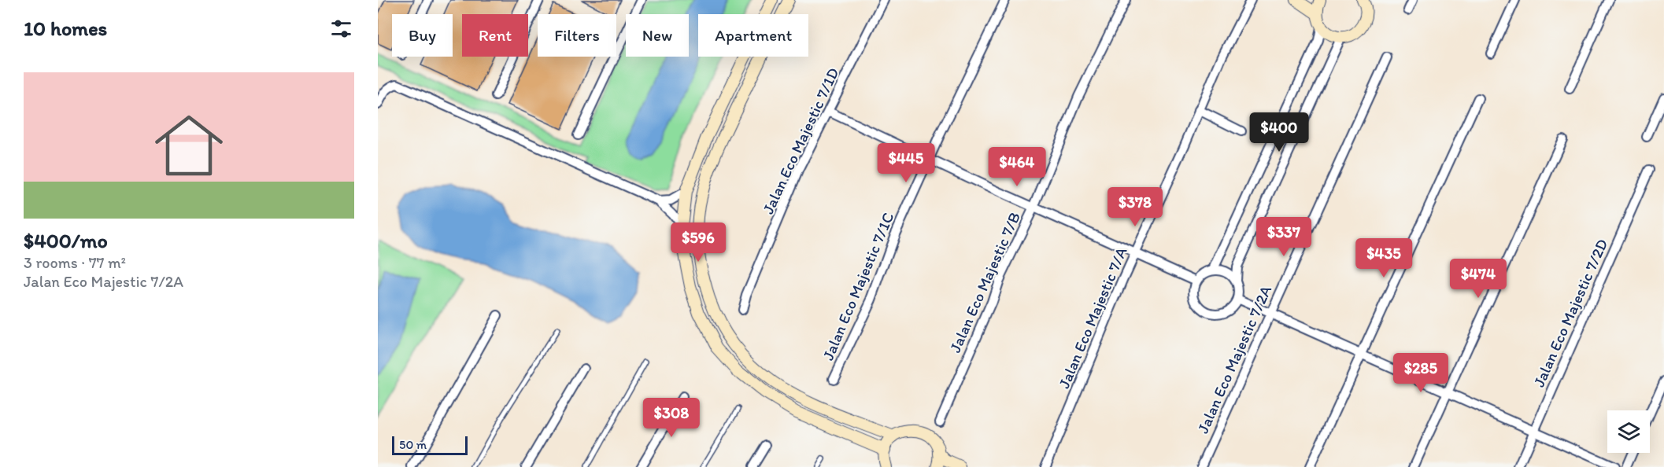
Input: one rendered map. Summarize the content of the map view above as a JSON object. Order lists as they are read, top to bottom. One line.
{"streets":{"street":["Jalan Eco Majestic 7/1D","Jalan Eco Majestic 7/B","Jalan Eco Majestic 7/1C","Jalan Eco Majestic 7/2D","Jalan Eco Majestic 7/A","Jalan Eco Majestic 7/2A"]},"scale_bar":"50 m","page":{"heading":"10 homes","chip":["Buy","Rent","Filters","New","Apartment"],"list":[{"name":"$400/mo","note":"3 rooms · 77 m² · Jalan Eco Majestic 7/2A"}],"price":["$400","$445","$464","$378","$337","$596","$435","$474","$285","$308"],"scale":"50 m"}}
